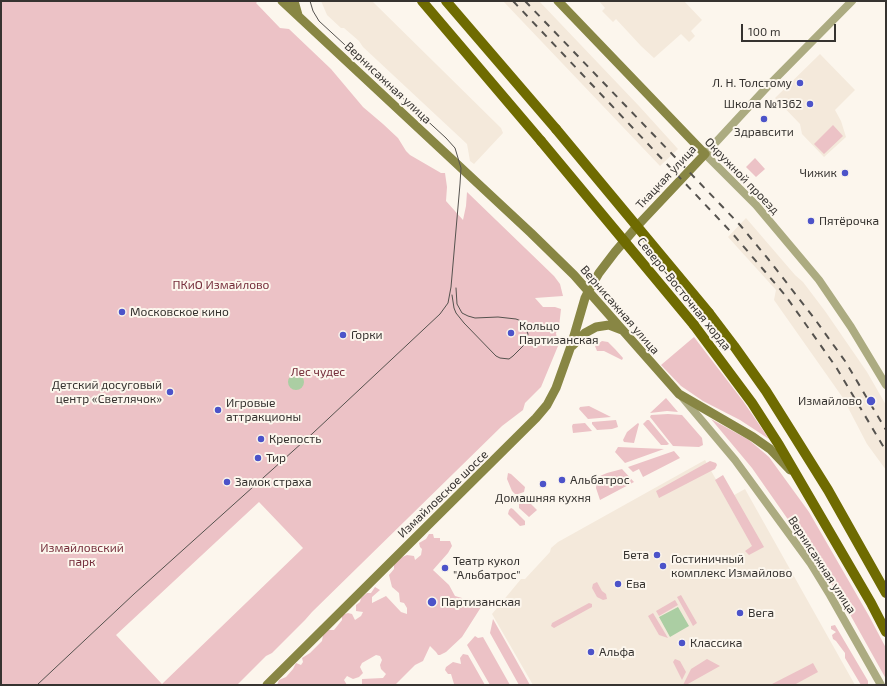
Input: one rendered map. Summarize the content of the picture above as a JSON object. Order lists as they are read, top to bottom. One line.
{"streets":{"main road":["Вернисажная улица","Окружной проезд","Ткацкая улица","Северо-Восточная хорда","Измайловское шоссе"]},"crossings":[["Вернисажная улица","Ткацкая улица"],["Вернисажная улица","Измайловское шоссе"],["Окружной проезд","Ткацкая улица"],["Ткацкая улица","Измайловское шоссе"]],"parks":["ПКиО Измайлово","Лес чудес","Измайловский парк"],"places":["Л. Н. Толстому","Школа №1362","Здравсити","Чижик","Пятёрочка","Московское кино","Кольцо Партизанская","Горки","Детский досуговый центр «Светлячок»","Измайлово","Игровые аттракционы","Крепость","Тир","Альбатрос","Замок страха","Домашняя кухня","Бета","Гостиничный комплекс Измайлово","Театр кукол \"Альбатрос\"","Ева","Партизанская","Вега","Классика","Альфа"],"scale_bar":"100 m"}
